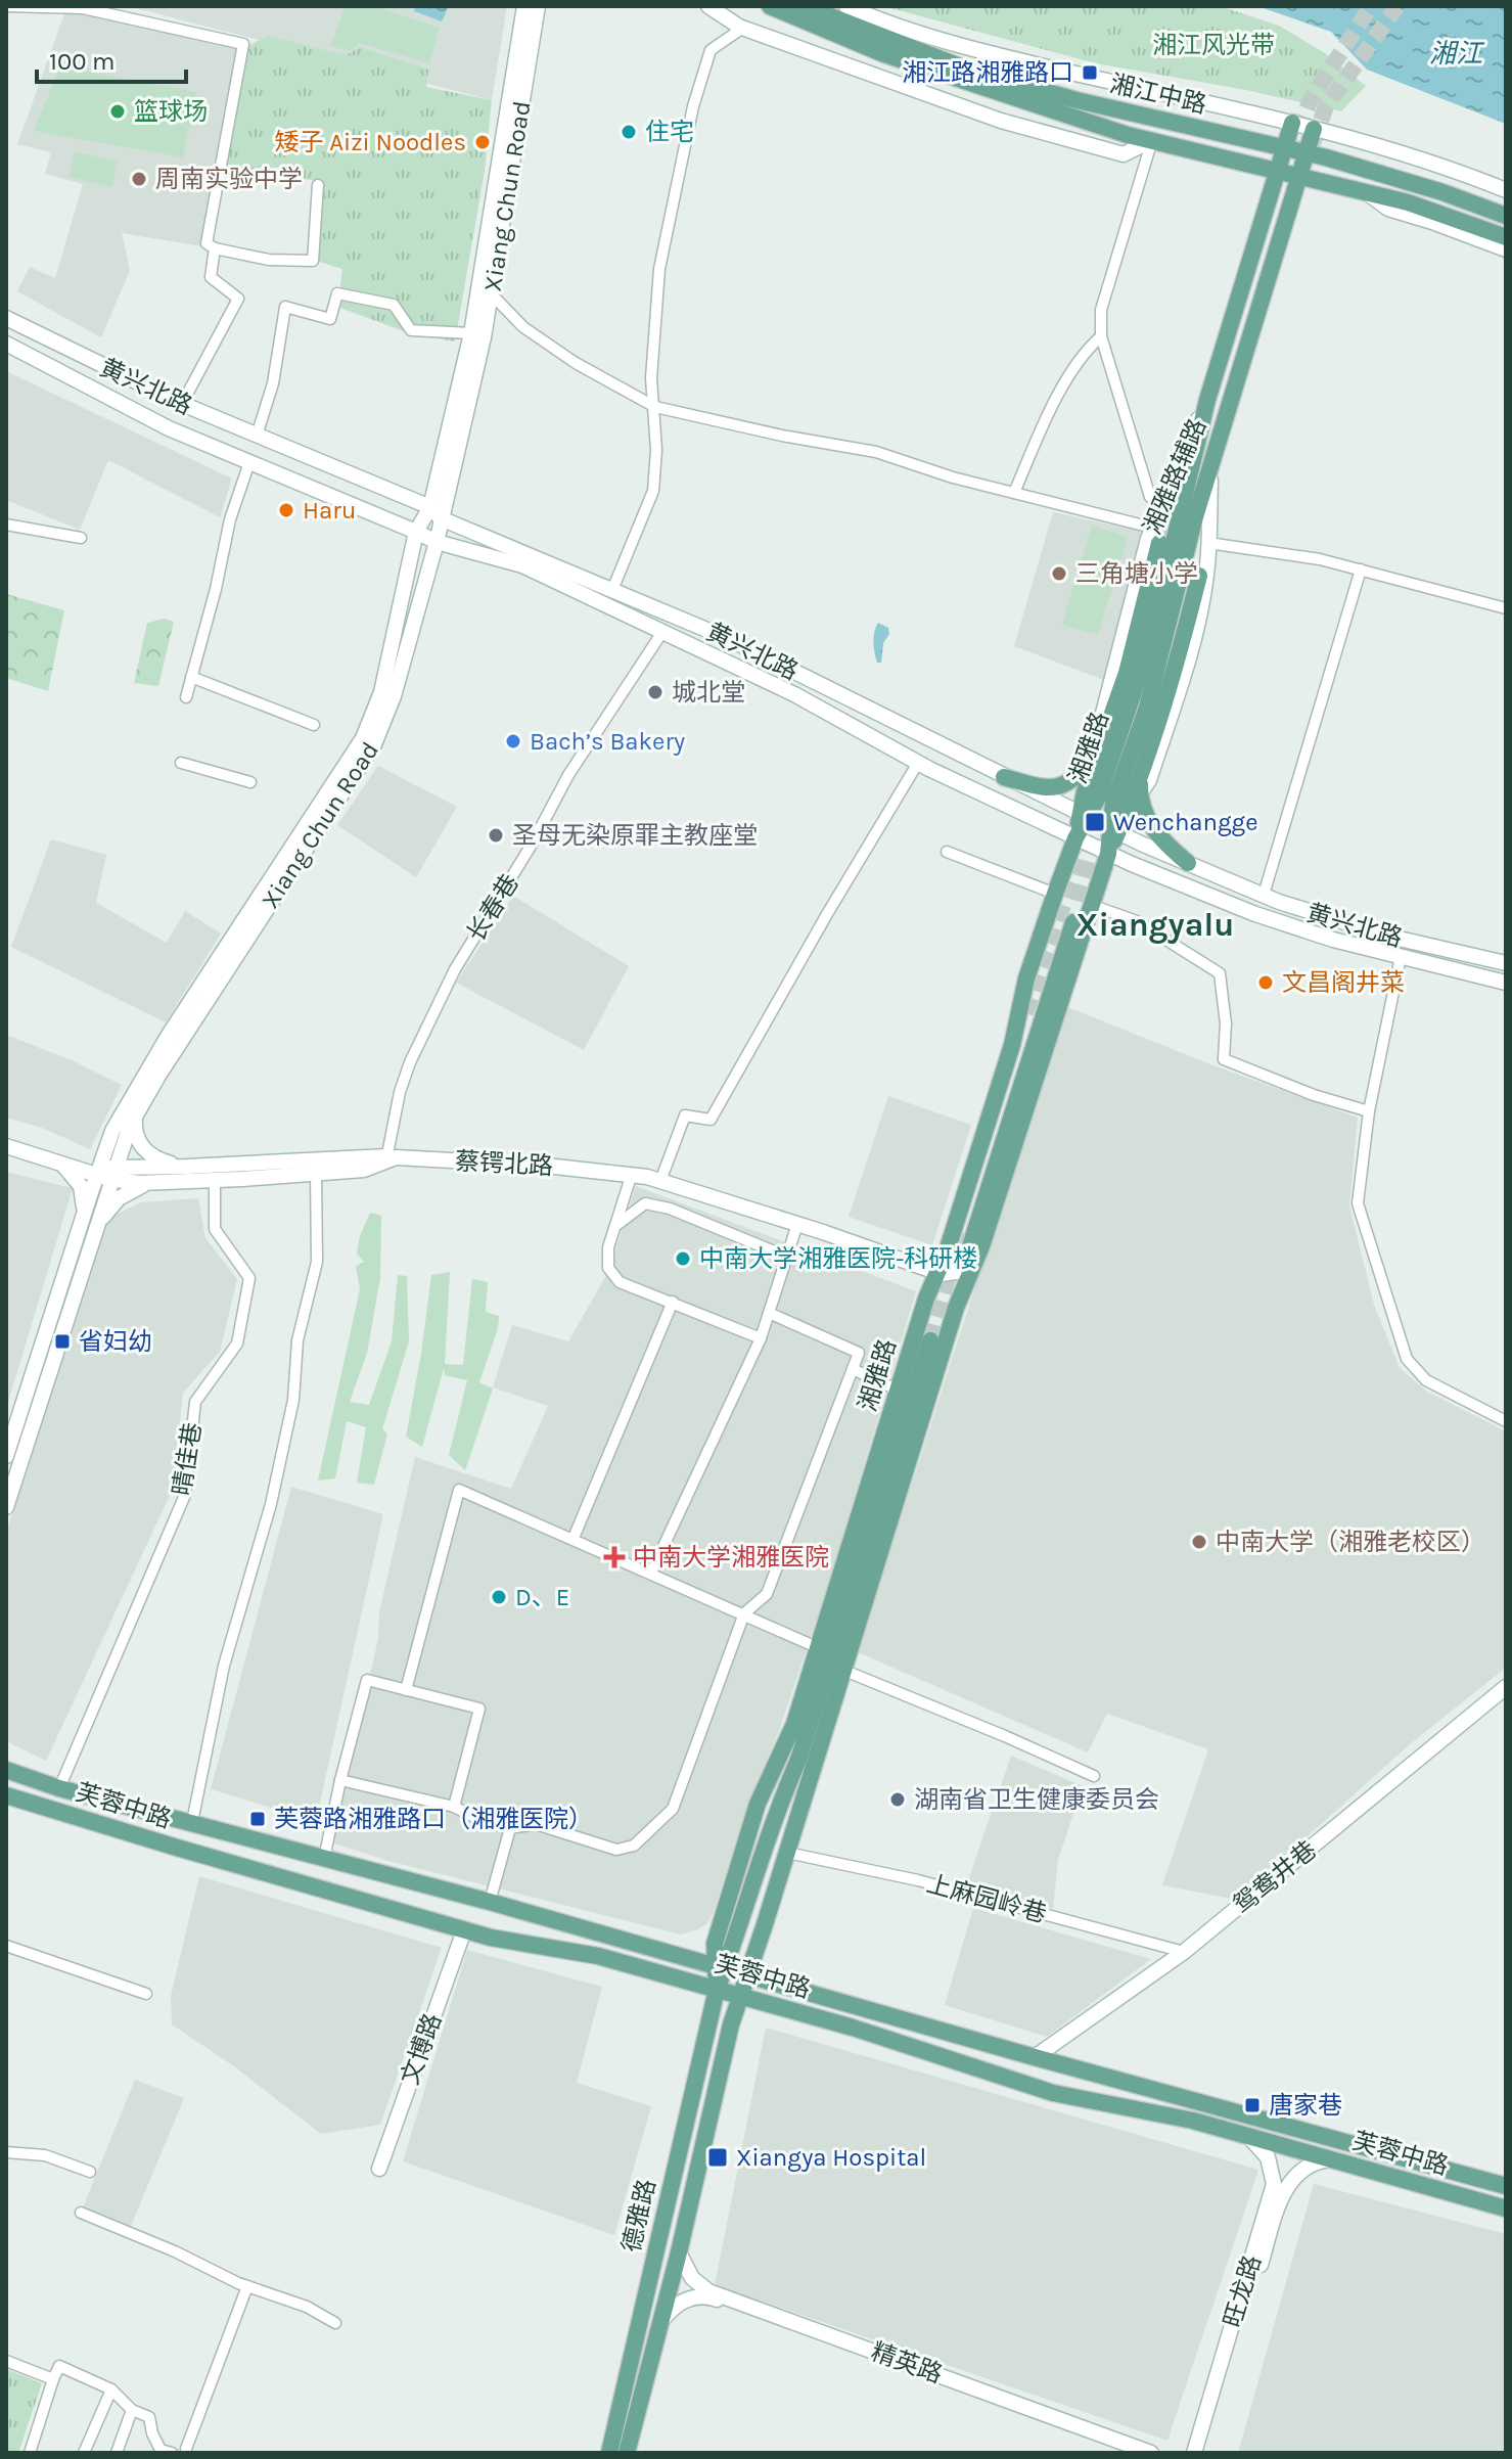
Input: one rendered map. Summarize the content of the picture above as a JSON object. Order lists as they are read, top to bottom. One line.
{"streets":{"main road":["湘江中路","湘雅路","芙蓉中路","德雅路"],"street":["Xiang Chun Road","黄兴北路","湘雅路辅路","长春巷","蔡锷北路","晴佳巷","鸳鸯井巷","上麻园岭巷","文博路","旺龙路","精英路"]},"crossings":[["湘江中路","湘雅路"],["Xiang Chun Road","黄兴北路"],["Xiang Chun Road","蔡锷北路"],["黄兴北路","湘雅路"],["黄兴北路","长春巷"],["湘雅路辅路","湘雅路"],["湘雅路","蔡锷北路"],["湘雅路","芙蓉中路"],["湘雅路","上麻园岭巷"],["湘雅路","德雅路"],["长春巷","蔡锷北路"],["蔡锷北路","晴佳巷"],["晴佳巷","芙蓉中路"],["芙蓉中路","鸳鸯井巷"],["芙蓉中路","文博路"],["芙蓉中路","德雅路"],["芙蓉中路","旺龙路"],["鸳鸯井巷","上麻园岭巷"],["德雅路","精英路"]],"districts":["Xiangyalu"],"water":["湘江"],"parks":["湘江风光带"],"places":{"transit":["湘江路湘雅路口","Wenchangge","省妇幼","芙蓉路湘雅路口（湘雅医院）","唐家巷","Xiangya Hospital"],"other":["篮球场","住宅","矮子 Aizi Noodles","周南实验中学","Haru","三角塘小学","城北堂","Bach’s Bakery","圣母无染原罪主教座堂","文昌阁井菜","中南大学湘雅医院-科研楼","中南大学（湘雅老校区）","D、E","湖南省卫生健康委员会"],"health":["中南大学湘雅医院"]},"scale_bar":"100 m"}
